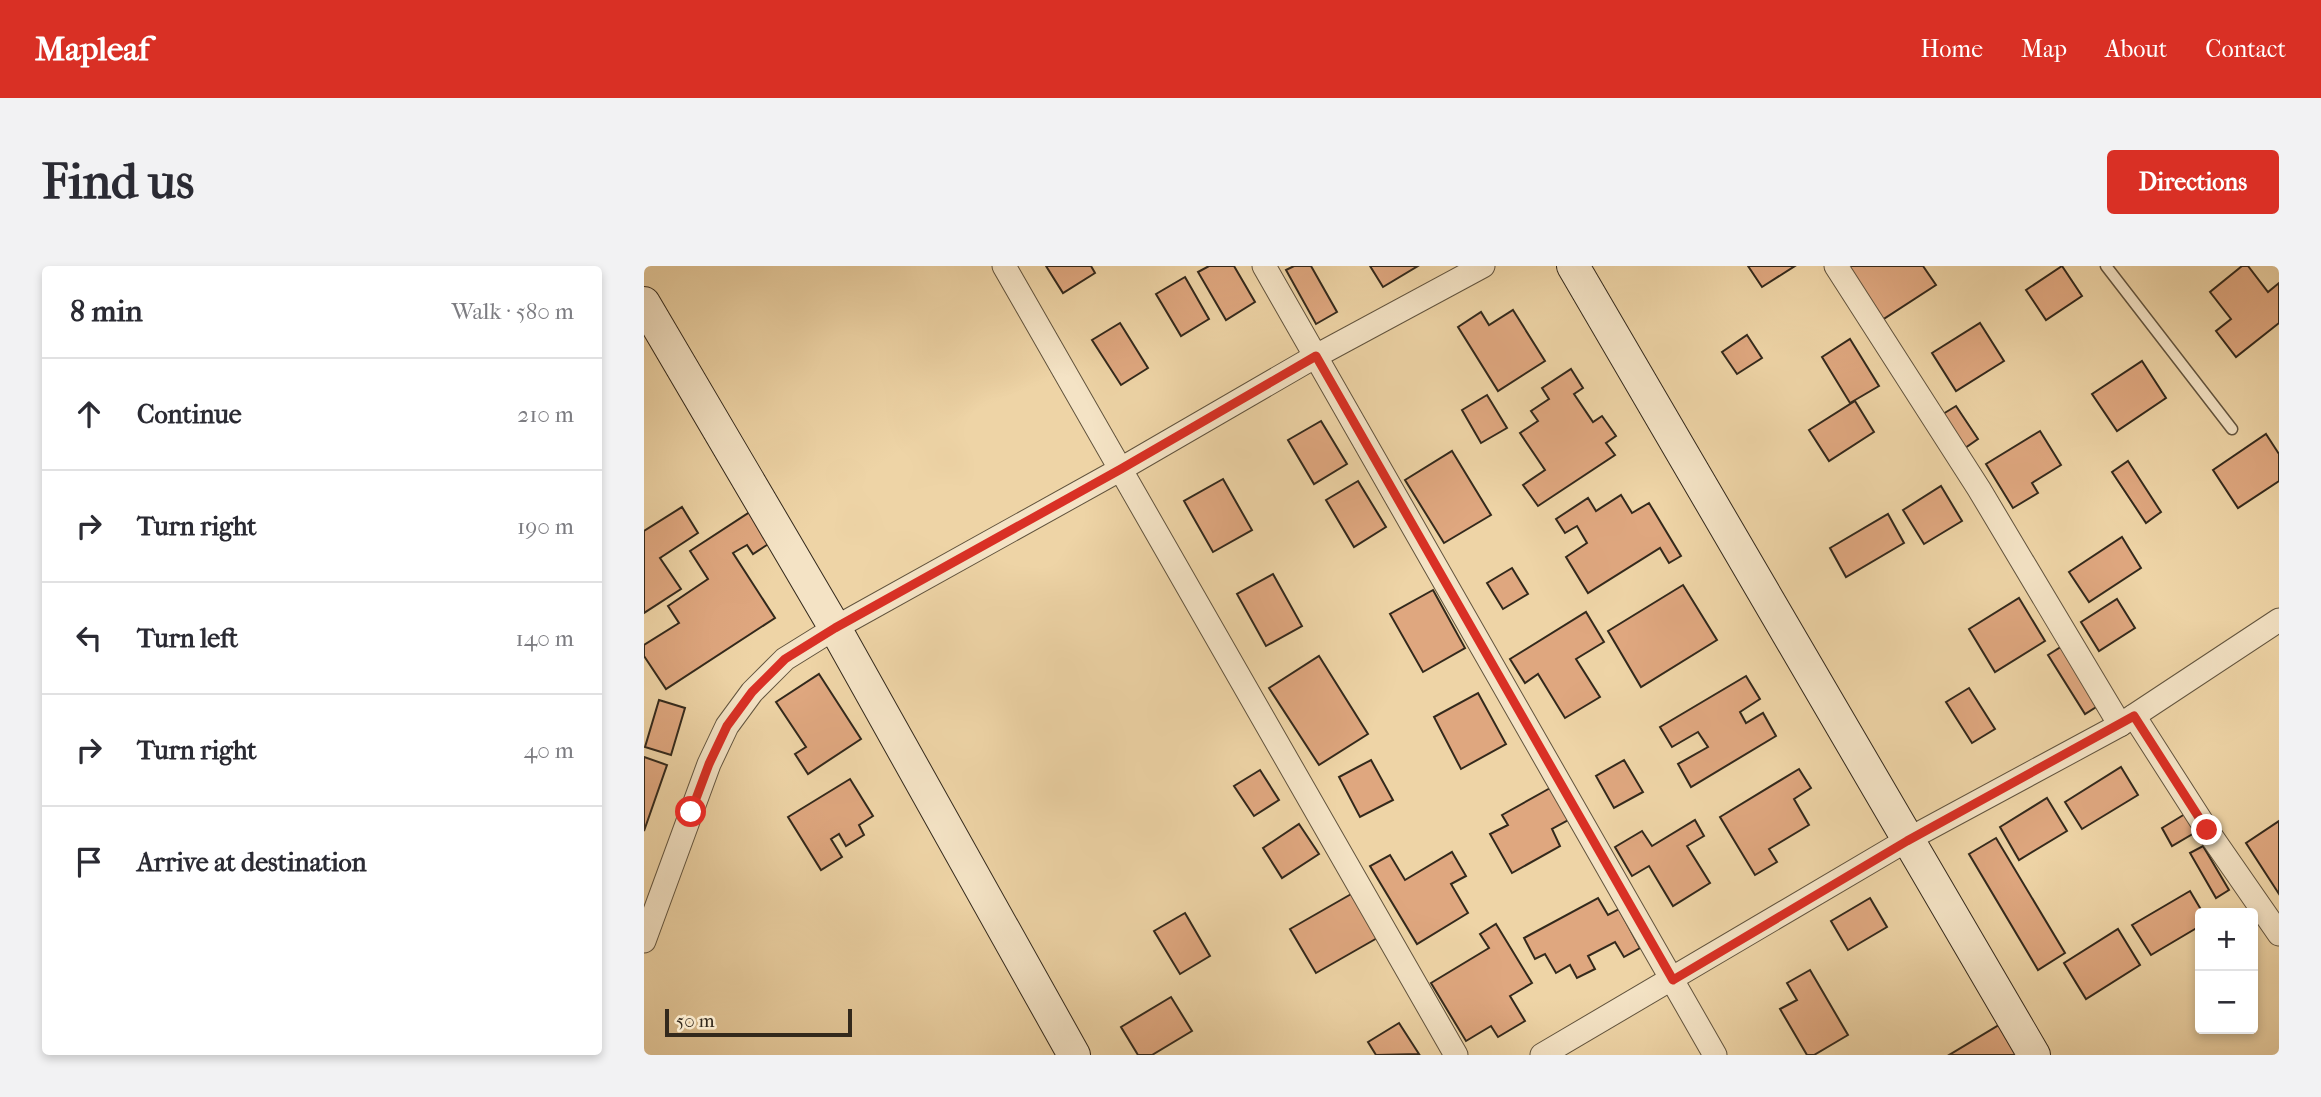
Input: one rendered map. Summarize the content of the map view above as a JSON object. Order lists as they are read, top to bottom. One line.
{"scale_bar":"50 m","page":{"header":"Mapleaf","nav":["Home","Map","About","Contact"],"buttons":"Directions","title":"Find us","heading":["8 min","Walk · 580 m"],"list":[["Continue","210 m"],["Turn right","190 m"],["Turn left","140 m"],["Turn right","40 m"],"Arrive at destination"],"map_buttons":["+","−"],"scale":"50 m"}}
